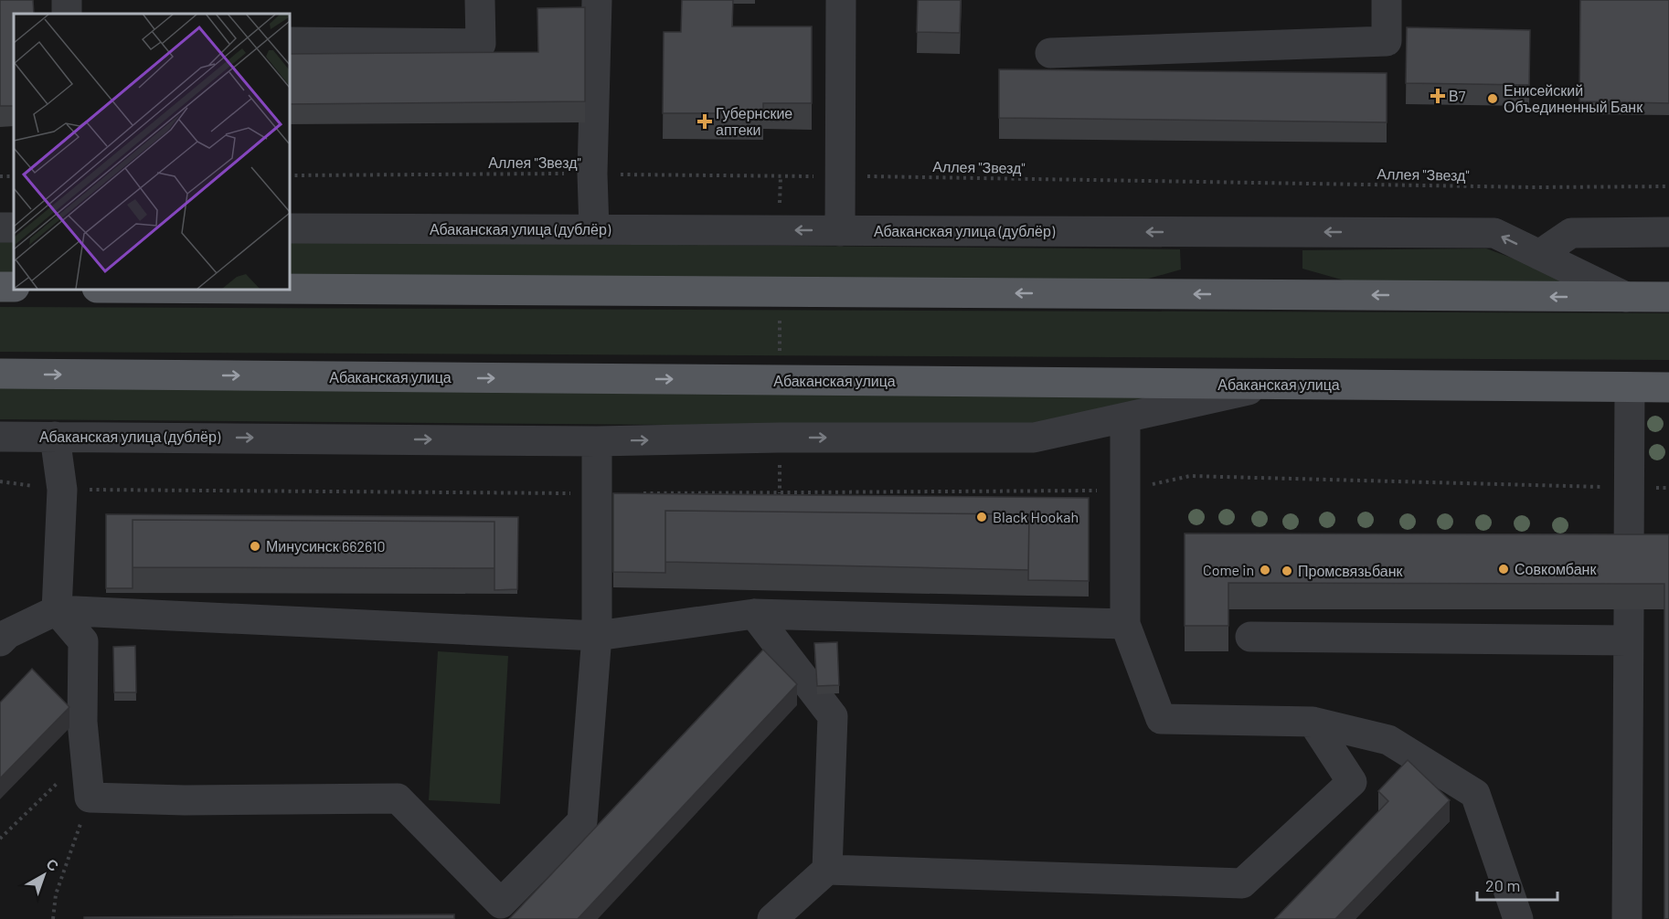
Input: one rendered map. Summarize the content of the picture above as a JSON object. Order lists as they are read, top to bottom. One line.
{"streets":{"main road":["Абаканская улица"],"street":["Абаканская улица (дублёр)"],"path":["Аллея \"Звезд\""]},"crossings":[["Абаканская улица (дублёр)","Абаканская улица"]],"places":{"health":["В7","Губернские аптеки"],"other":["Енисейский Объединенный Банк","Black Hookah","Минусинск 662610","Совкомбанк","Come in","Промсвязьбанк"]},"scale_bar":"20 m","north":"top right"}
